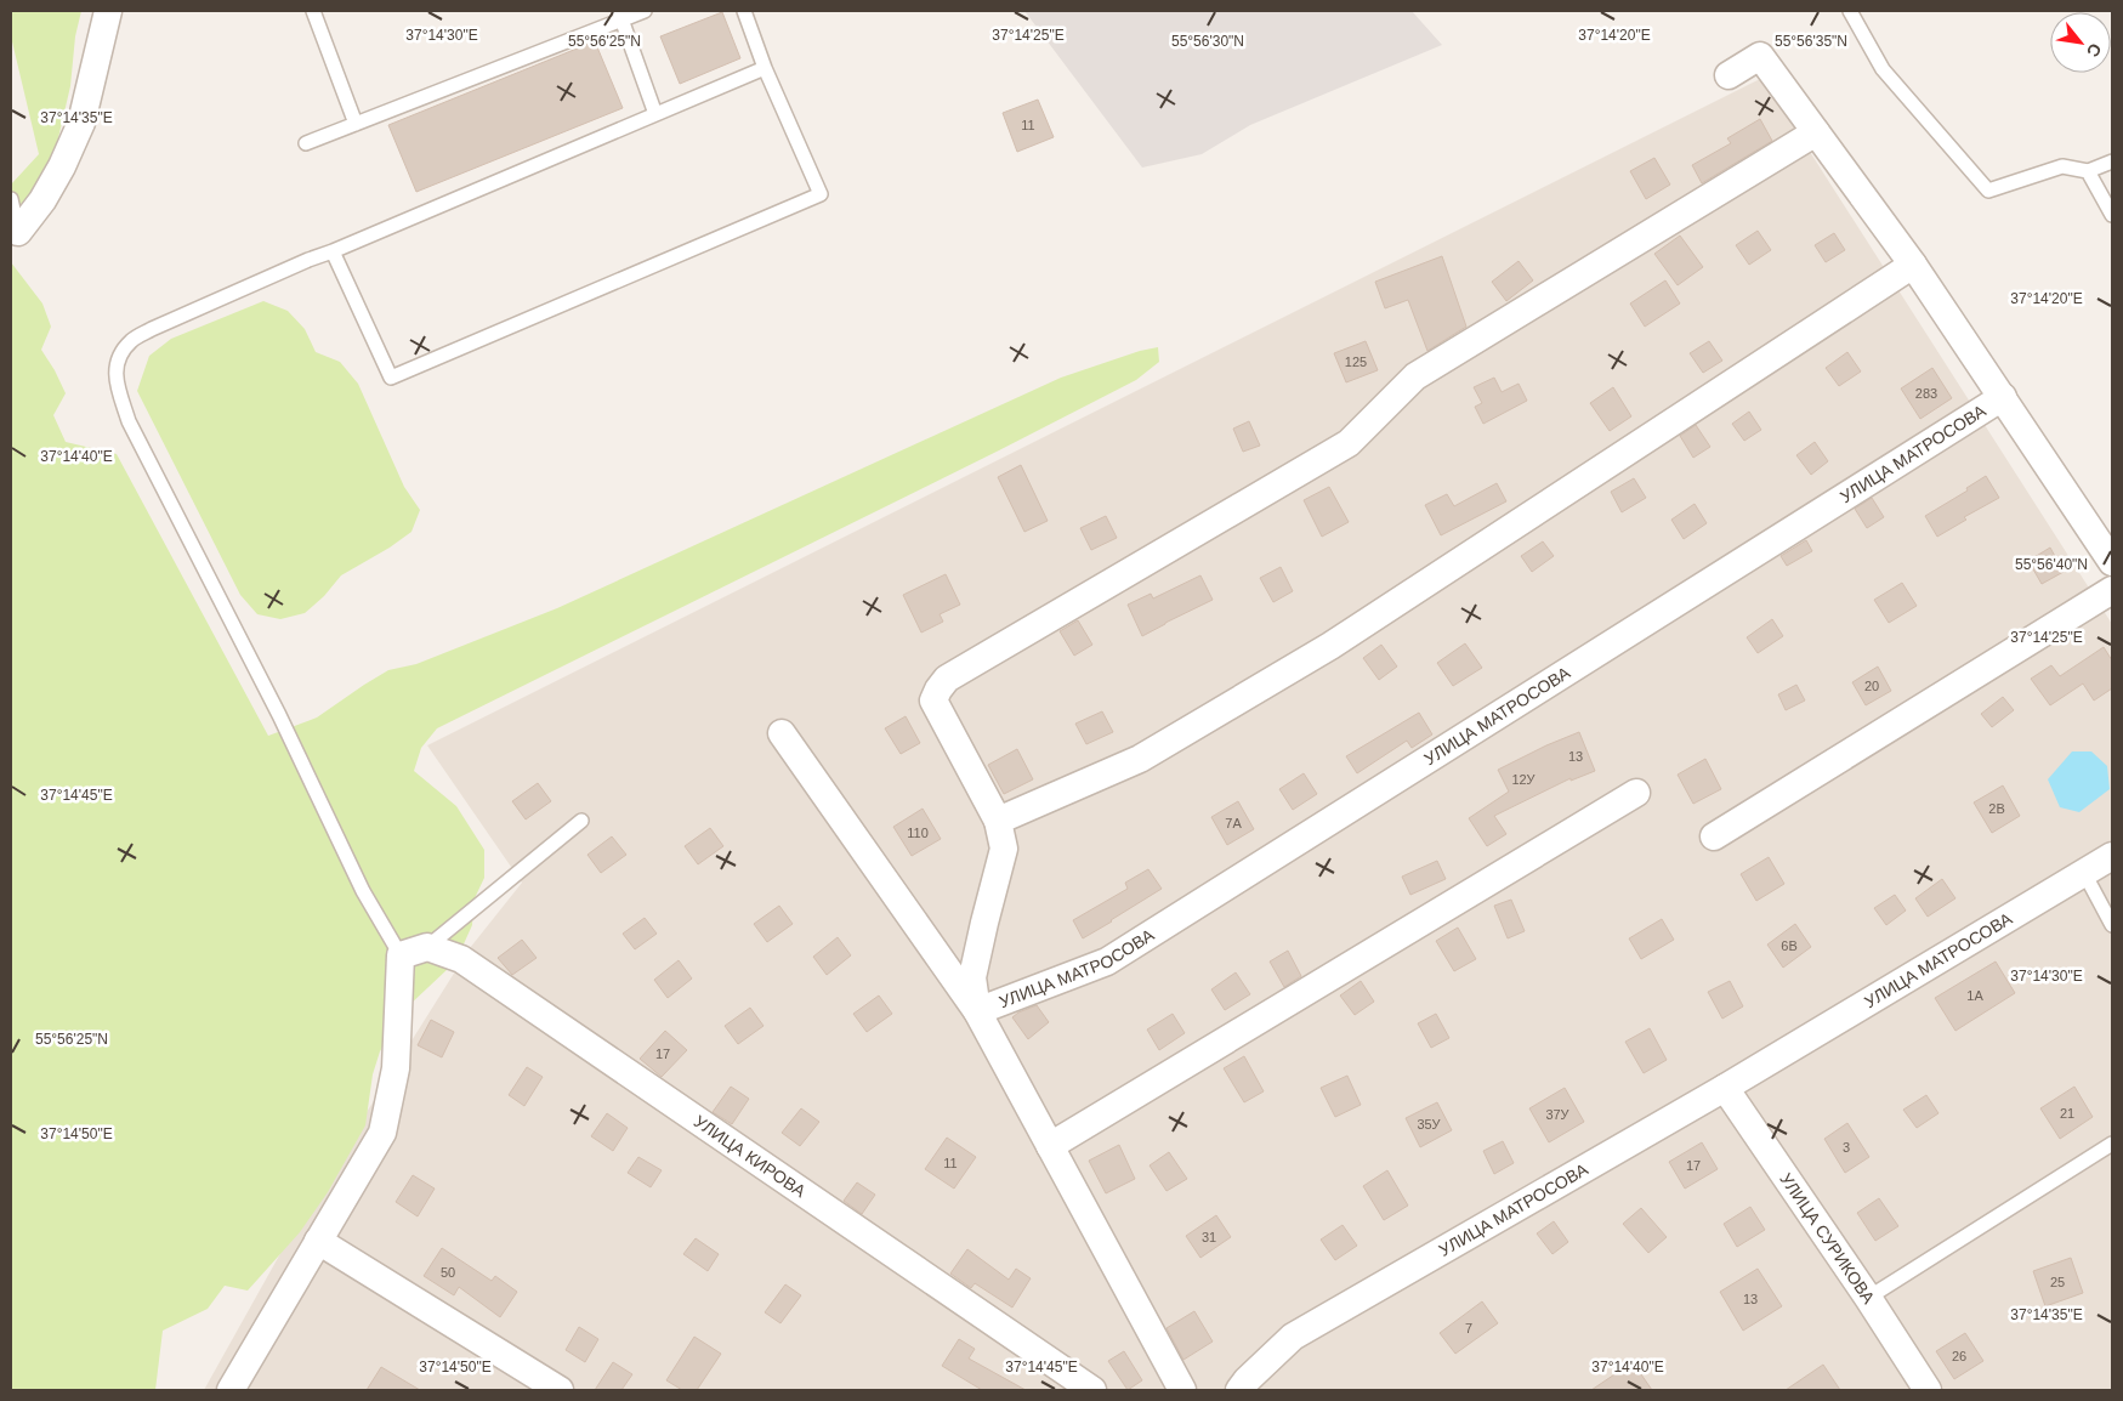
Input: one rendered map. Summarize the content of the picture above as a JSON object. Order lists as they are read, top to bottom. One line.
{"streets":{"street":["УЛИЦА МАТРОСОВА","УЛИЦА КИРОВА","УЛИЦА СУРИКОВА"]},"crossings":[["УЛИЦА МАТРОСОВА","УЛИЦА СУРИКОВА"]],"house_numbers":["11","125","283","20","13","12У","2В","7А","110","6В","1А","17","21","37У","35У","3","11","17","31","50","25","13","7","26"],"north":"bottom right","coordinates":["37°14'30\"E","37°14'25\"E","37°14'20\"E","55°56'25\"N","55°56'30\"N","55°56'35\"N","37°14'35\"E","37°14'40\"E","55°56'40\"N","37°14'45\"E","37°14'50\"E"]}
